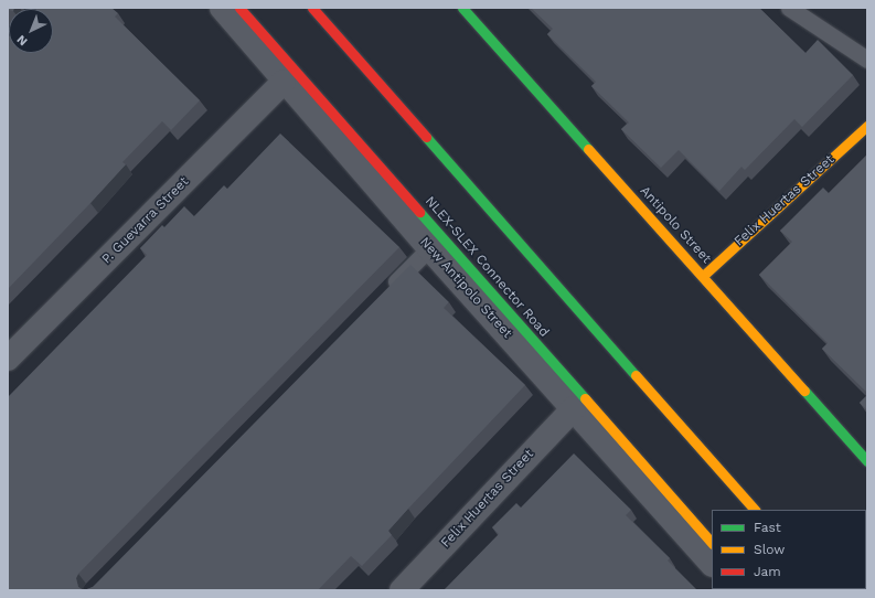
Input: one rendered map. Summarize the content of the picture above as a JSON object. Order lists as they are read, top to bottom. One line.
{"streets":{"main road":["Felix Huertas Street","Antipolo Street","NLEX-SLEX Connector Road"],"street":["P. Guevarra Street","New Antipolo Street"]},"crossings":[["Felix Huertas Street","Antipolo Street"],["Felix Huertas Street","New Antipolo Street"],["P. Guevarra Street","New Antipolo Street"]],"legend":["Fast","Slow","Jam"],"north":"bottom left"}
